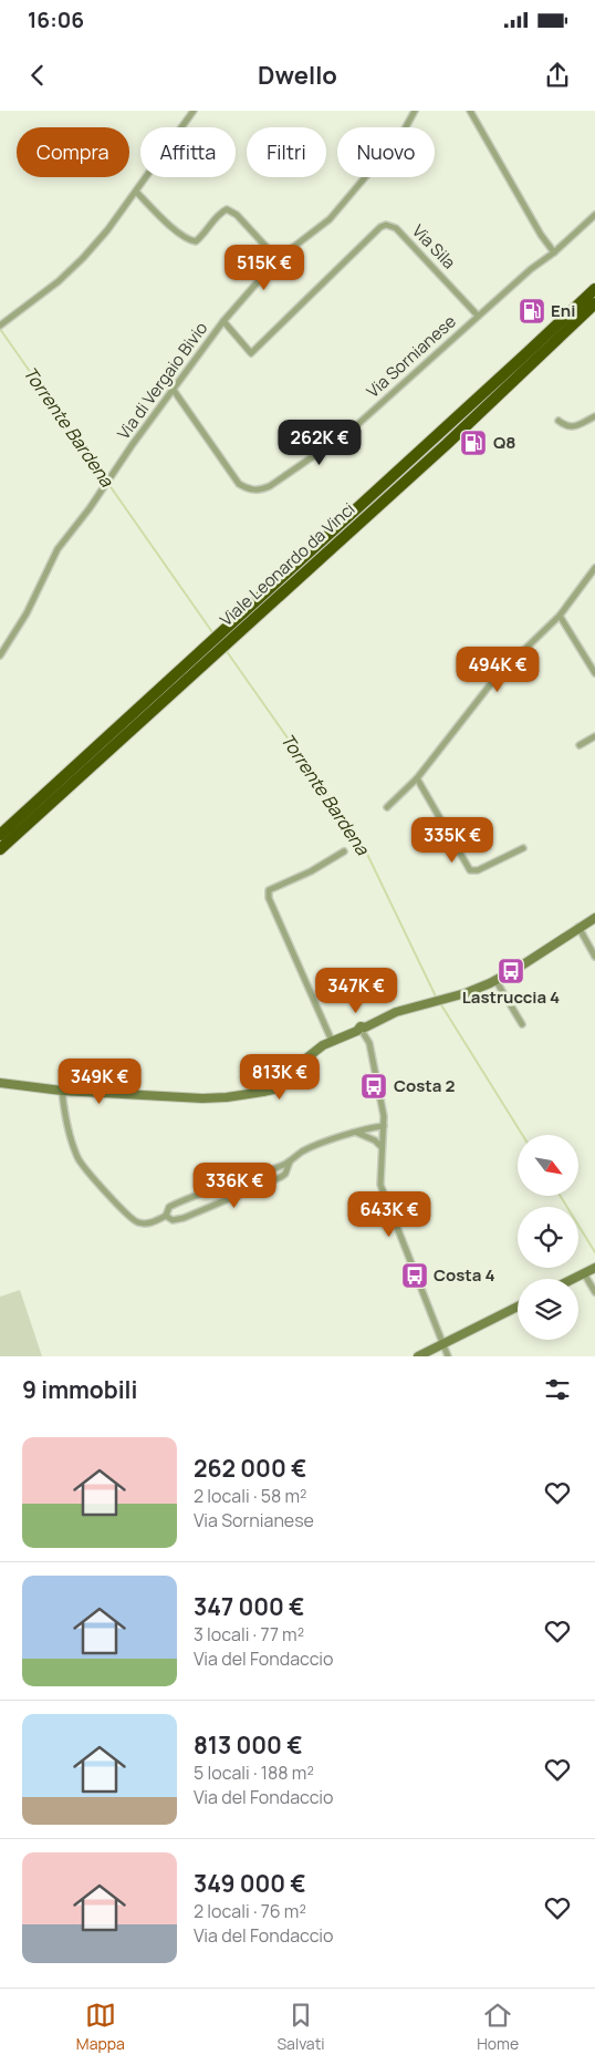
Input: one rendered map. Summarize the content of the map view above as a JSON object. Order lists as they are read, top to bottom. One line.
{"streets":{"highway":["Viale Leonardo da Vinci"],"street":["Via Sila","Via Sornianese","Via di Vergaio Bivio"]},"crossings":[["Via Sila","Via Sornianese"],["Via Sila","Via di Vergaio Bivio"],["Via Sornianese","Via di Vergaio Bivio"]],"water":["Torrente Bardena"],"places":{"fuel station":["Eni","Q8"],"bus stop":["Lastruccia 4","Costa 2","Costa 4"]},"north":"bottom right","page":{"status":"16:06","header":"Dwello","chip":["Compra","Affitta","Filtri","Nuovo"],"price":["515K €","262K €","494K €","335K €","347K €","813K €","349K €","336K €","643K €"],"heading":"9 immobili","list":[{"name":"262 000 €","note":"2 locali · 58 m² · Via Sornianese"},{"name":"347 000 €","note":"3 locali · 77 m² · Via del Fondaccio"},{"name":"813 000 €","note":"5 locali · 188 m² · Via del Fondaccio"},{"name":"349 000 €","note":"2 locali · 76 m² · Via del Fondaccio"}],"tabs":["Mappa","Salvati","Home"]}}
